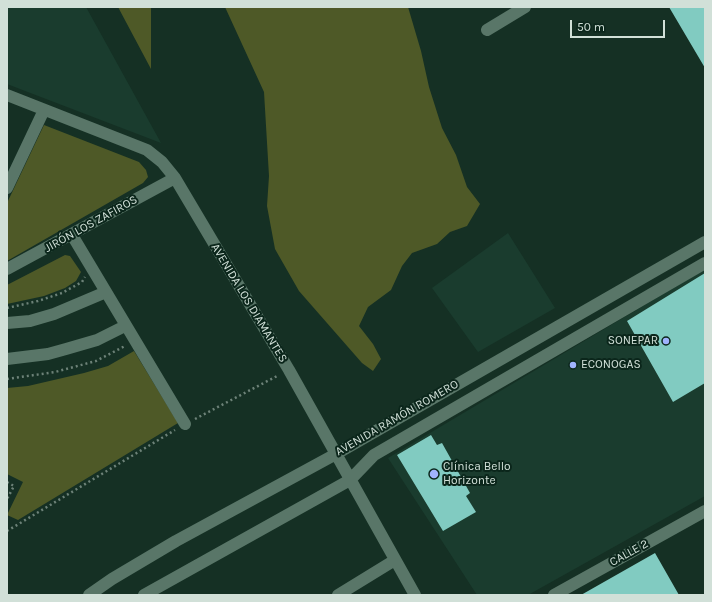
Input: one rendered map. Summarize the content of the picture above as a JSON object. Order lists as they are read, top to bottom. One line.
{"streets":{"street":["JIRÓN LOS ZAFIROS","AVENIDA LOS DIAMANTES","AVENIDA RAMÓN ROMERO","CALLE 2"]},"crossings":[["JIRÓN LOS ZAFIROS","AVENIDA LOS DIAMANTES"],["AVENIDA LOS DIAMANTES","AVENIDA RAMÓN ROMERO"]],"places":["SONEPAR","ECONOGAS","Clínica Bello Horizonte"],"scale_bar":"50 m"}
